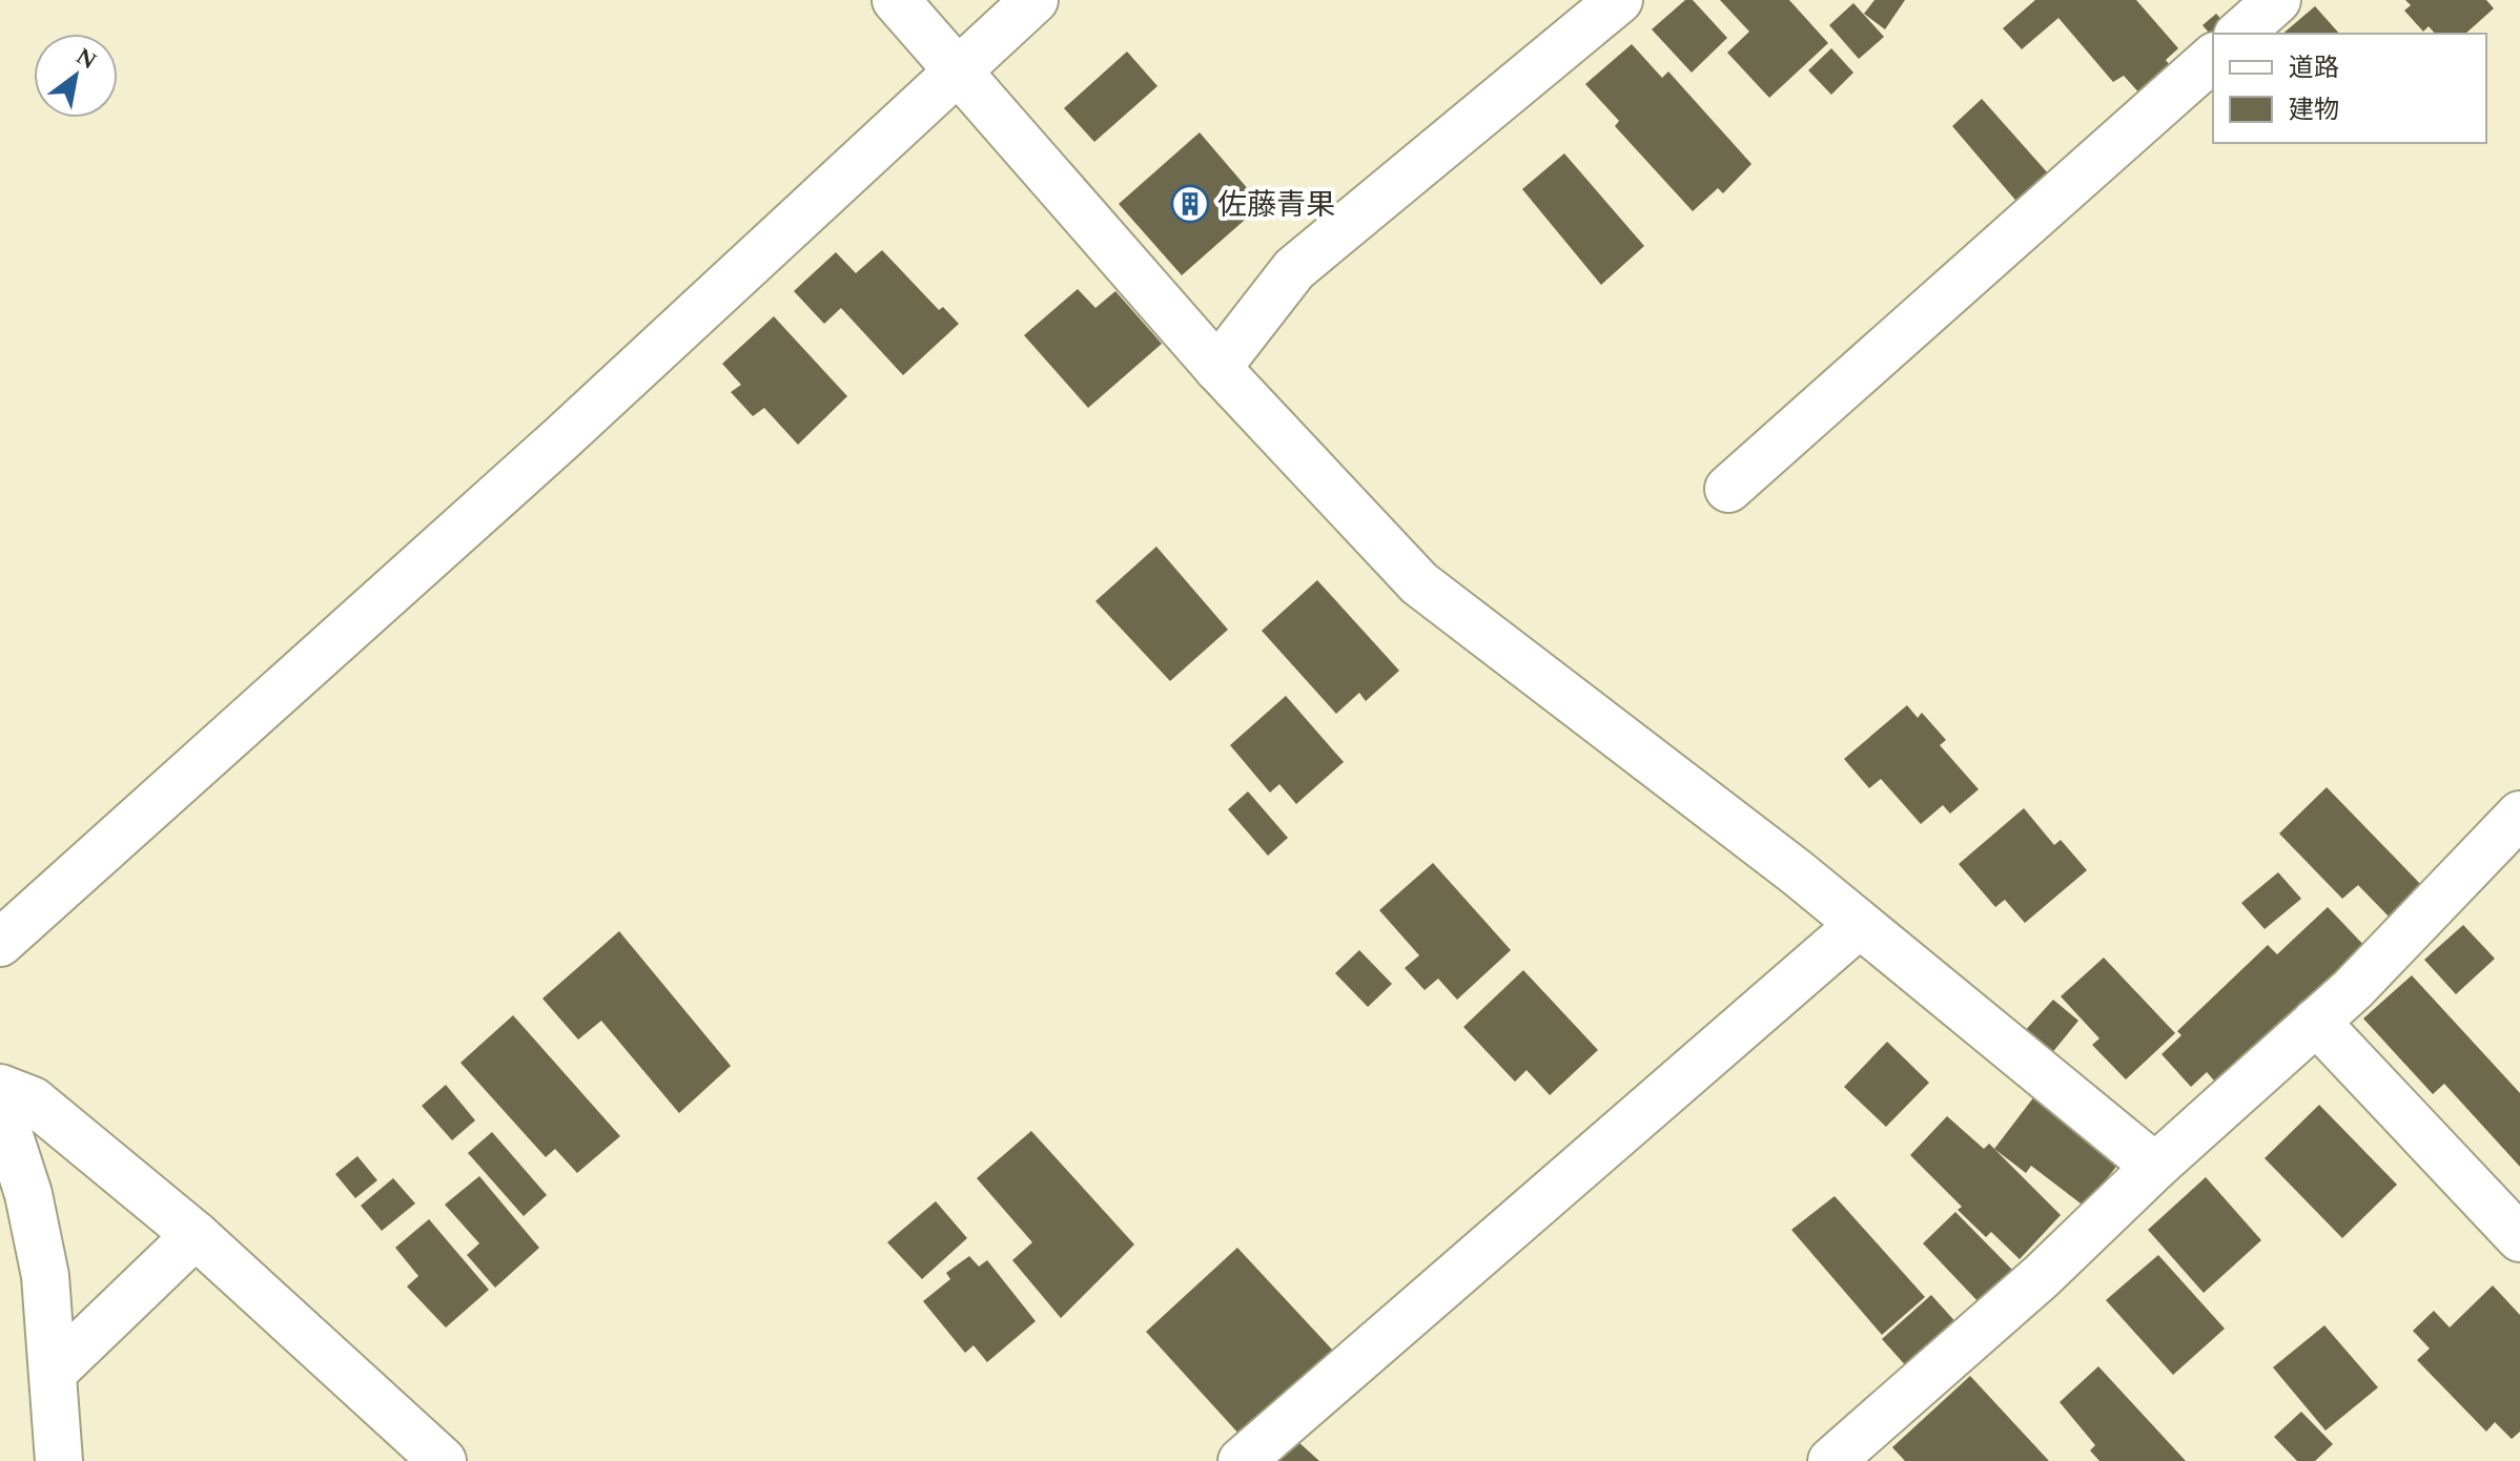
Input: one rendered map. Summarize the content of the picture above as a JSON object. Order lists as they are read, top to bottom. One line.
{"places":{"building":["佐藤青果"]},"legend":["道路","建物"],"north":"top right"}
